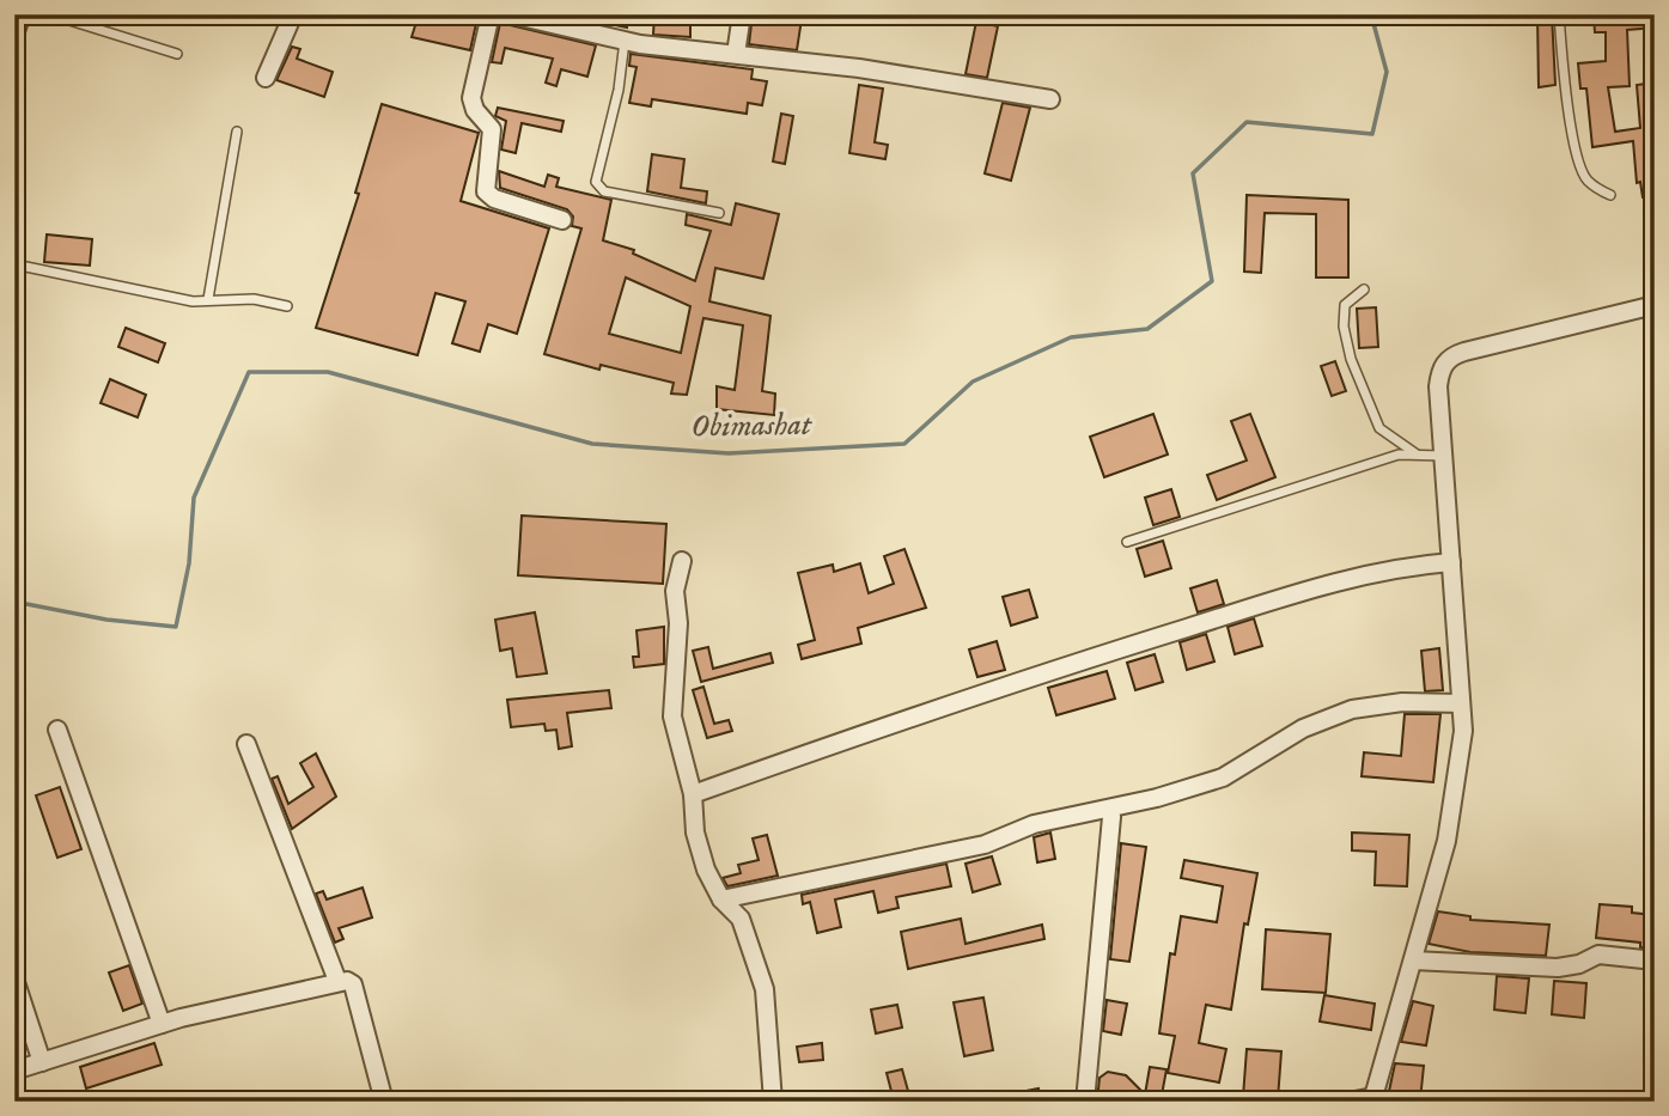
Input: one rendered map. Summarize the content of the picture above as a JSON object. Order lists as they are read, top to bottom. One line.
{"water":["Obimashat"]}
